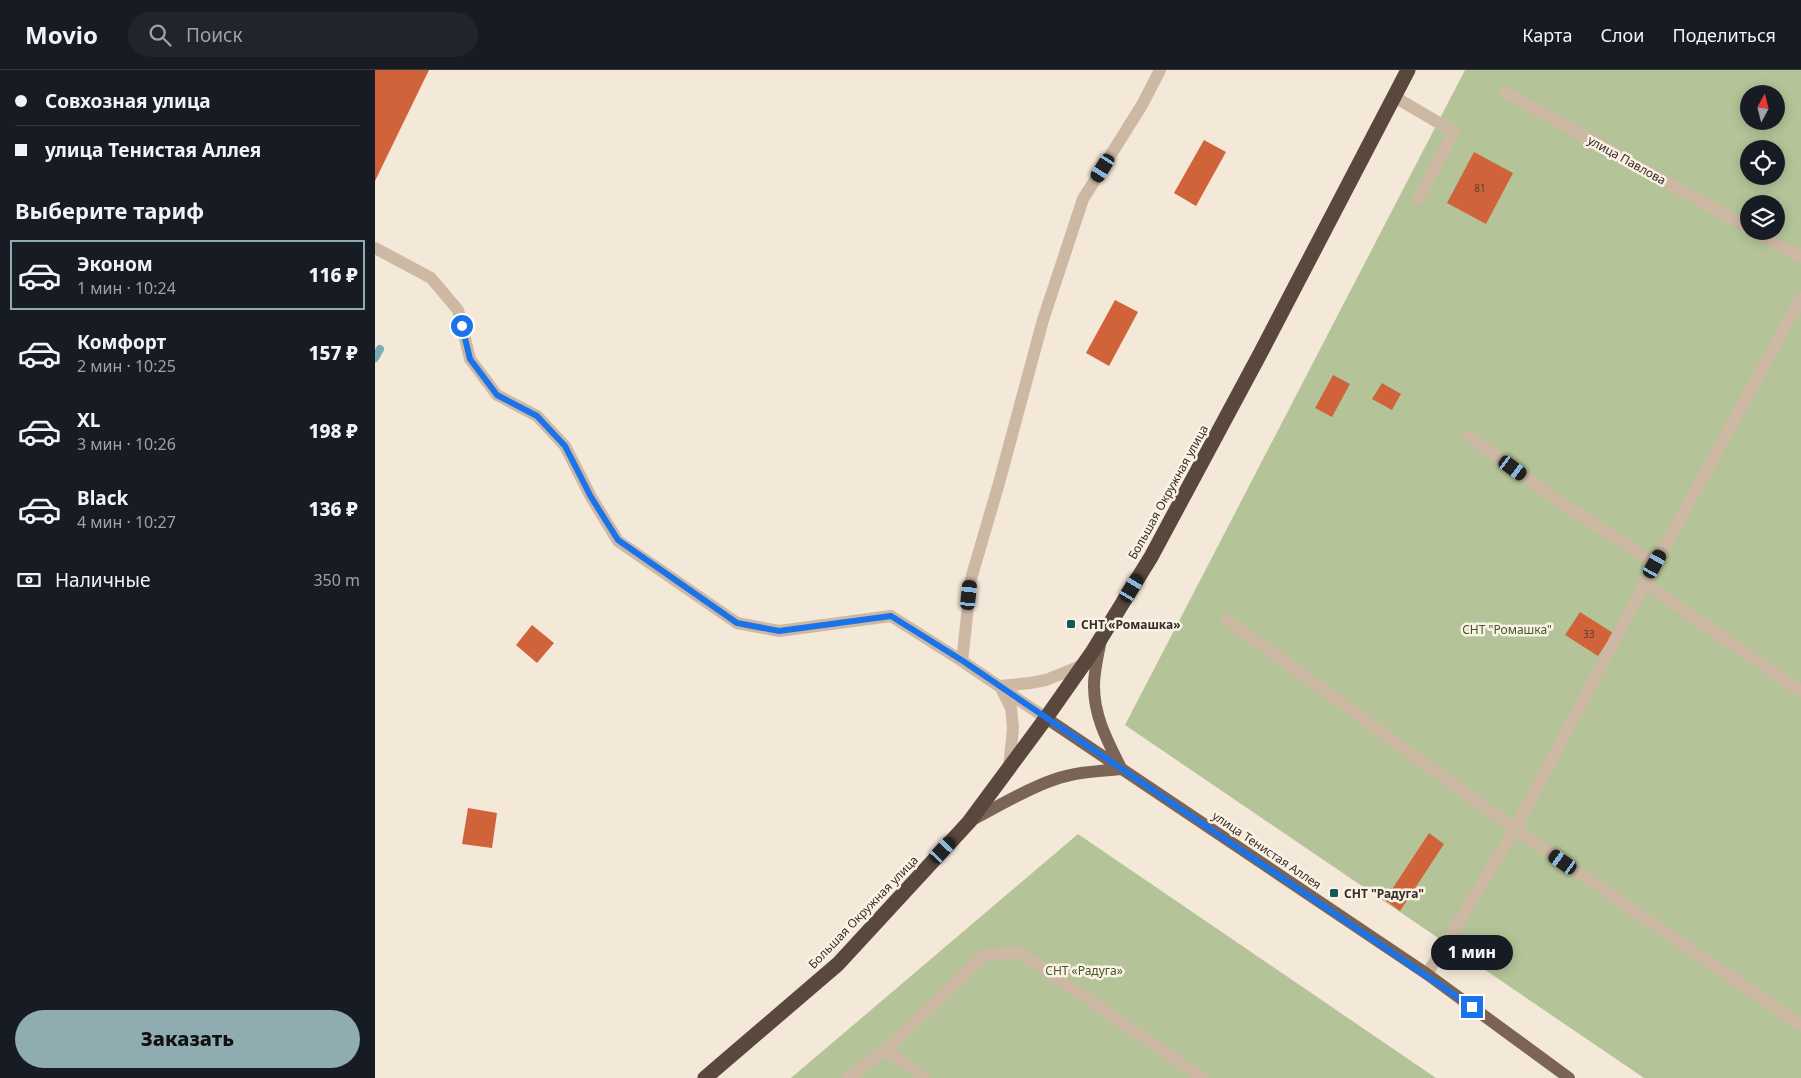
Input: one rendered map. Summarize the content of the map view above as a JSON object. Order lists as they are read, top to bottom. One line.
{"streets":{"highway":["Большая Окружная улица"],"main road":["улица Тенистая Аллея"],"street":["улица Павлова"]},"crossings":[["Большая Окружная улица","улица Тенистая Аллея"]],"parks":["СНТ \"Ромашка\"","СНТ «Радуга»"],"places":{"transit":["СНТ «Ромашка»","СНТ \"Радуга\""]},"house_numbers":["81","33"],"north":"top","page":{"header":"Movio","search":"Поиск","nav":["Карта","Слои","Поделиться"],"banner":["Совхозная улица","улица Тенистая Аллея"],"heading":"Выберите тариф","list":[{"name":"Эконом","note":"1 мин · 10:24","value":"116 ₽"},{"name":"Комфорт","note":"2 мин · 10:25","value":"157 ₽"},{"name":"XL","note":"3 мин · 10:26","value":"198 ₽"},{"name":"Black","note":"4 мин · 10:27","value":"136 ₽"}],"pay":["Наличные","350 m"],"bubble":"1 мин","buttons":"Заказать"}}
